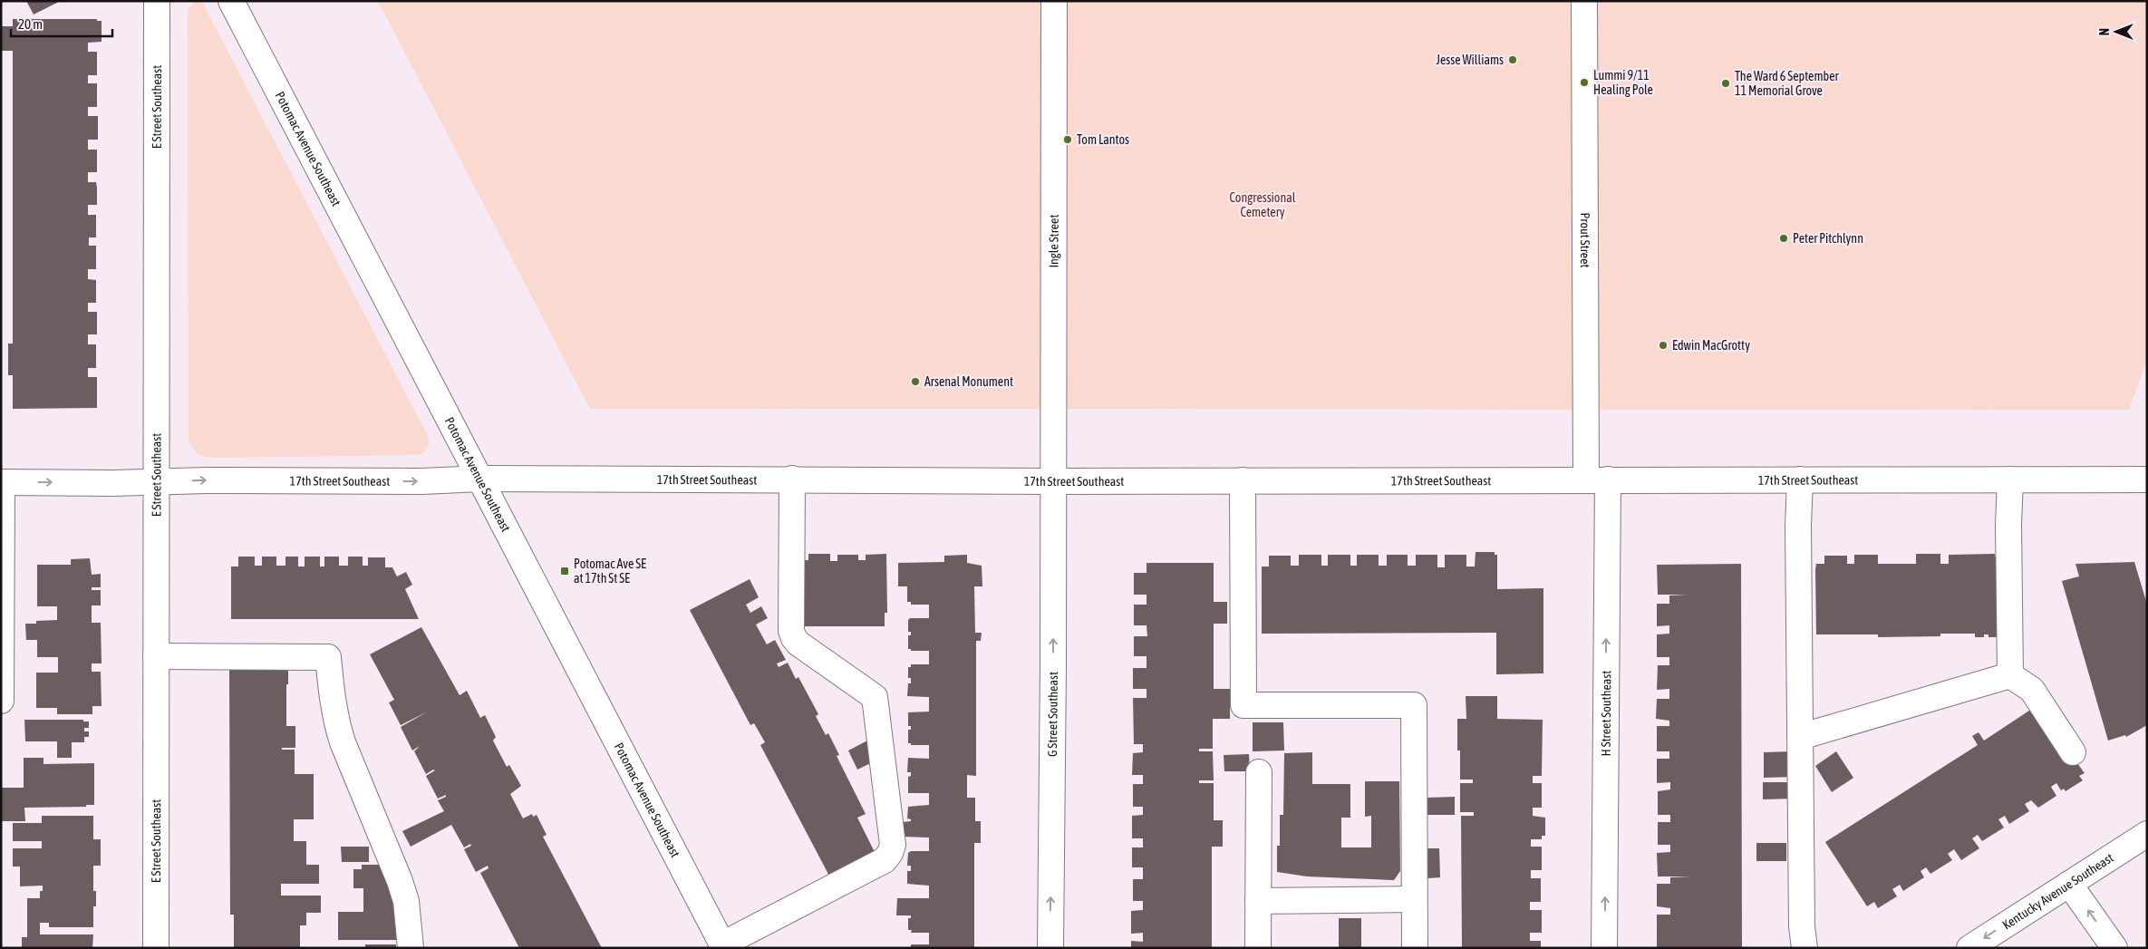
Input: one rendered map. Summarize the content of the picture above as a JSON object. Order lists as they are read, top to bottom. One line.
{"streets":{"street":["E Street Southeast","Potomac Avenue Southeast","Prout Street","Ingle Street","17th Street Southeast","G Street Southeast","H Street Southeast","Kentucky Avenue Southeast"]},"crossings":[["E Street Southeast","17th Street Southeast"],["Potomac Avenue Southeast","17th Street Southeast"],["Prout Street","17th Street Southeast"],["Prout Street","H Street Southeast"],["Ingle Street","17th Street Southeast"],["Ingle Street","G Street Southeast"],["17th Street Southeast","G Street Southeast"],["17th Street Southeast","H Street Southeast"]],"one_way":["Kentucky Avenue Southeast"],"parks":["Congressional Cemetery"],"places":{"other":["Jesse Williams","Lummi 9/11 Healing Pole","The Ward 6 September 11 Memorial Grove","Tom Lantos","Peter Pitchlynn","Edwin MacGrotty","Arsenal Monument"],"transit":["Potomac Ave SE at 17th St SE"]},"scale_bar":"20 m","north":"left"}
